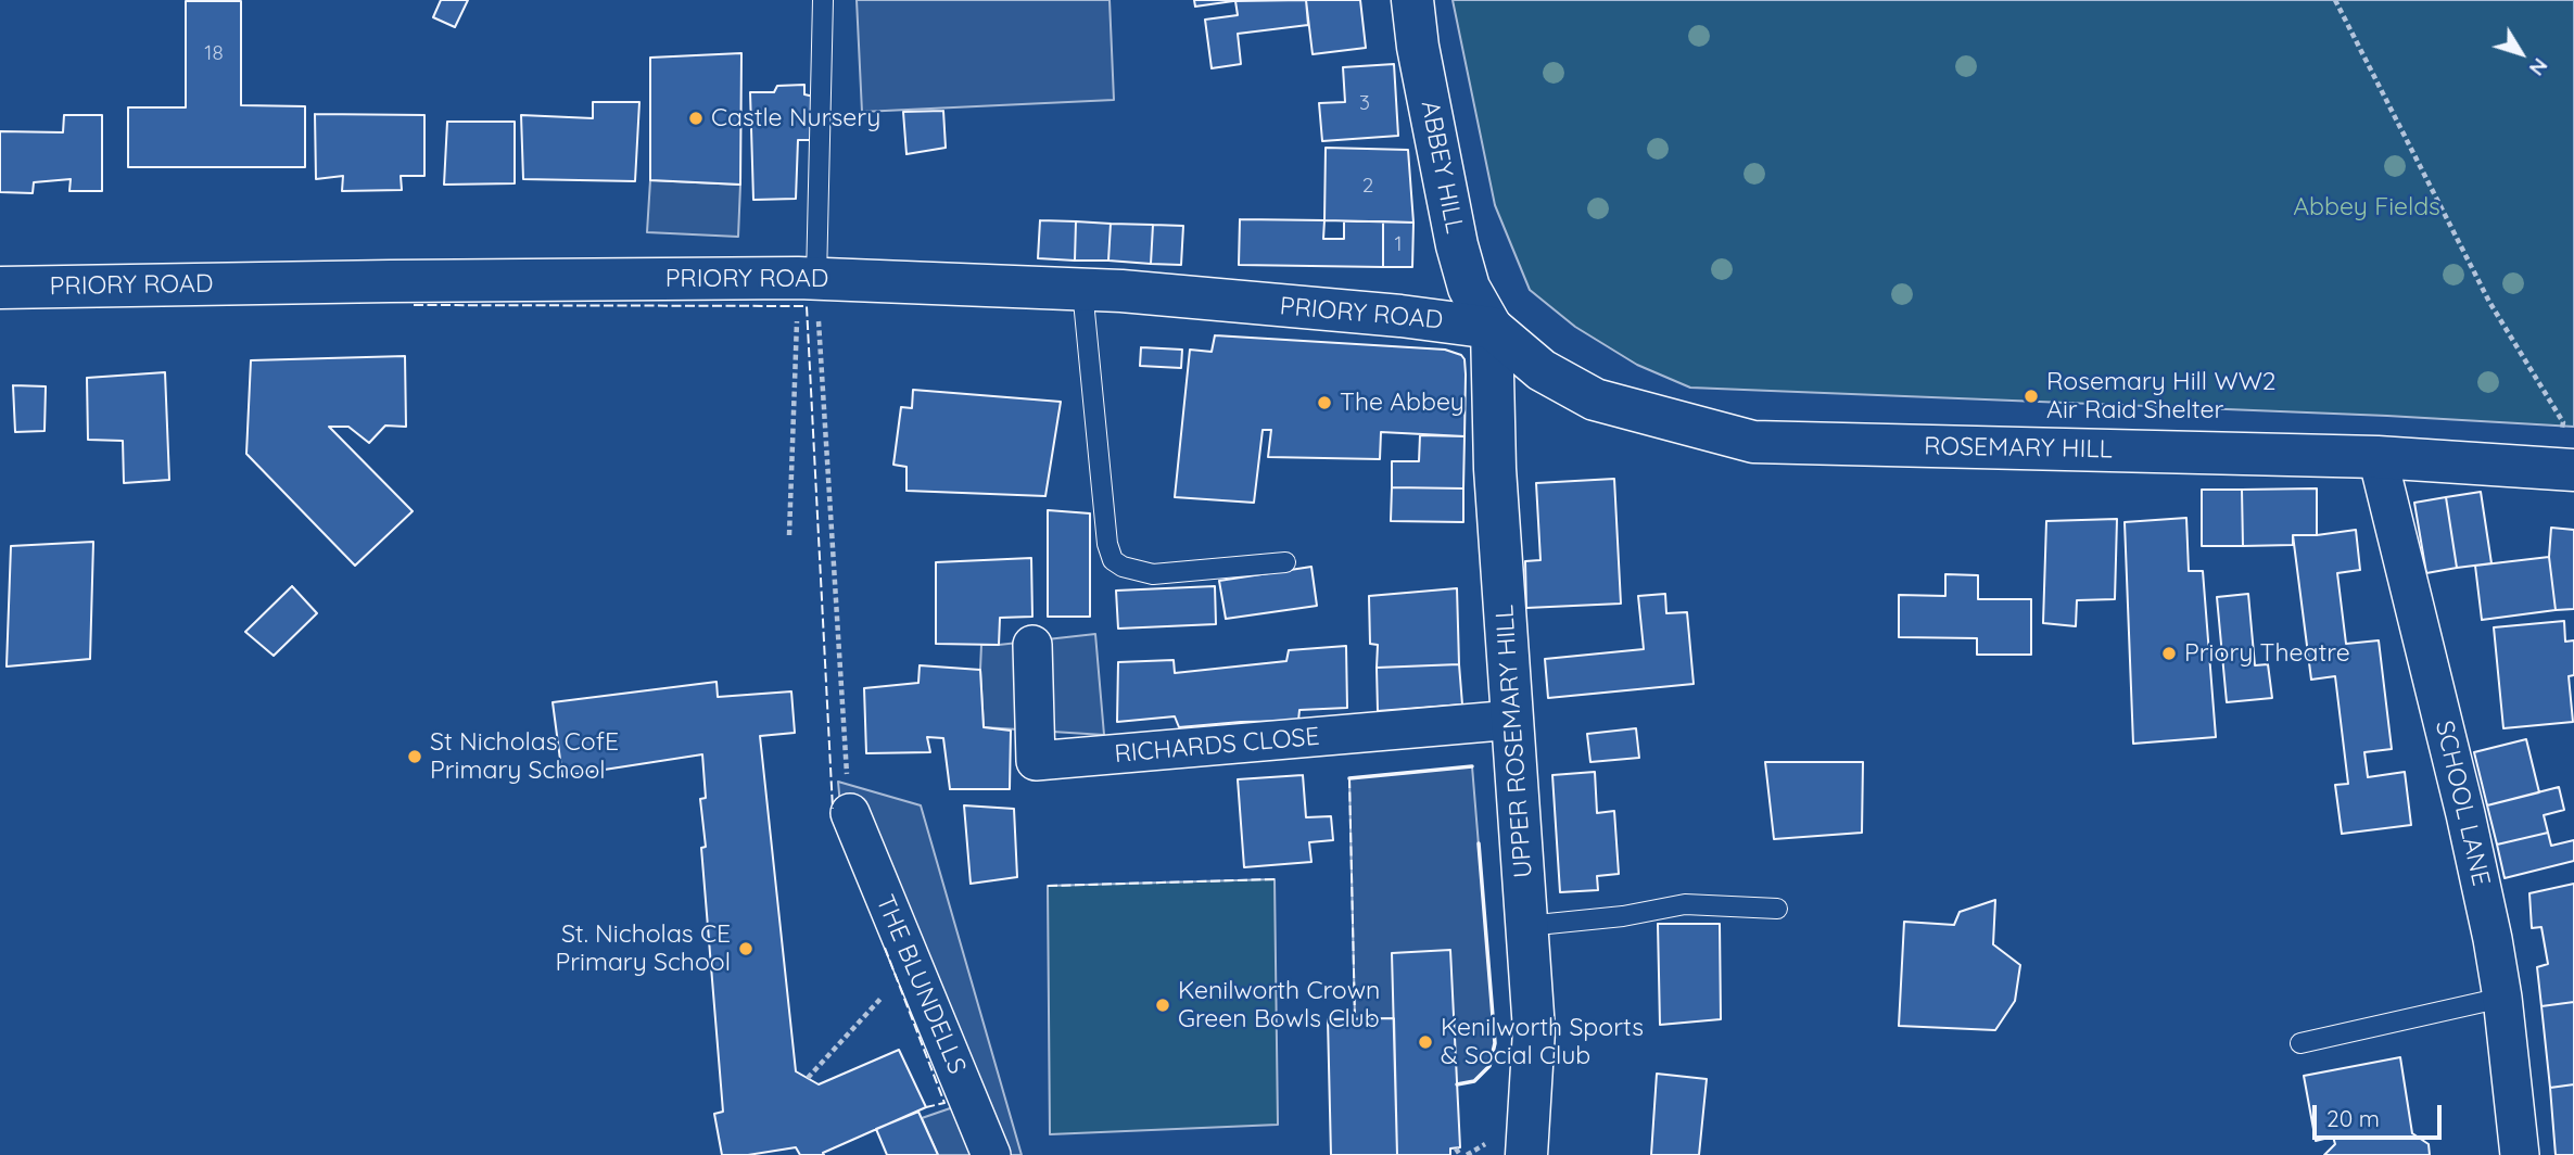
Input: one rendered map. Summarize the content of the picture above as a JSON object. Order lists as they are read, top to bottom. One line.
{"streets":{"main road":["ABBEY HILL","PRIORY ROAD","ROSEMARY HILL","UPPER ROSEMARY HILL"],"street":["RICHARDS CLOSE","SCHOOL LANE","THE BLUNDELLS"]},"crossings":[["ABBEY HILL","PRIORY ROAD"],["ABBEY HILL","ROSEMARY HILL"],["ABBEY HILL","UPPER ROSEMARY HILL"],["PRIORY ROAD","ROSEMARY HILL"],["PRIORY ROAD","UPPER ROSEMARY HILL"],["ROSEMARY HILL","UPPER ROSEMARY HILL"],["ROSEMARY HILL","SCHOOL LANE"],["UPPER ROSEMARY HILL","RICHARDS CLOSE"]],"parks":["Abbey Fields"],"places":["Castle Nursery","Rosemary Hill WW2 Air Raid Shelter","The Abbey","Priory Theatre","St Nicholas CofE Primary School","St. Nicholas CE Primary School","Kenilworth Crown Green Bowls Club","Kenilworth Sports & Social Club"],"house_numbers":["18","3","2","1"],"scale_bar":"20 m","north":"bottom right"}
